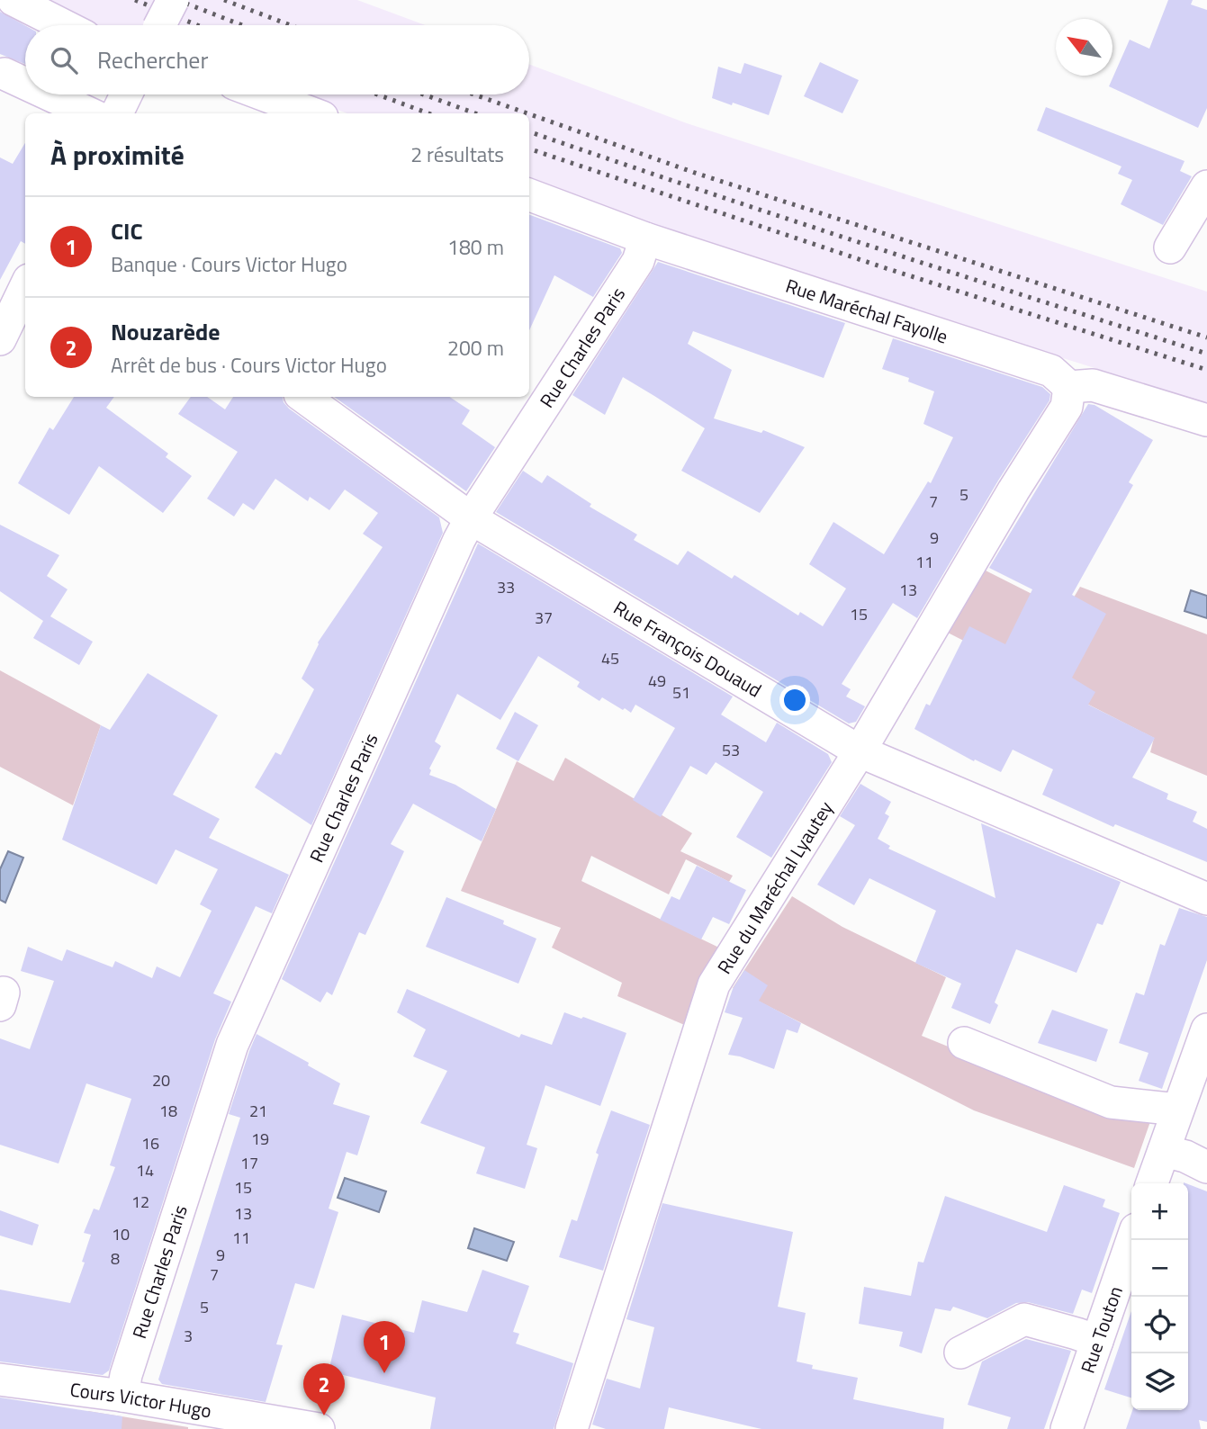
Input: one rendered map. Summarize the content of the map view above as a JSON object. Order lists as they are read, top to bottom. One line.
{"streets":{"street":["Rue Maréchal Fayolle","Rue Charles Paris","Rue François Douaud","Rue du Maréchal Lyautey","Rue Touton","Cours Victor Hugo"]},"crossings":[["Rue Maréchal Fayolle","Rue Charles Paris"],["Rue Maréchal Fayolle","Rue du Maréchal Lyautey"],["Rue Charles Paris","Rue François Douaud"],["Rue Charles Paris","Cours Victor Hugo"],["Rue François Douaud","Rue du Maréchal Lyautey"]],"house_numbers":["5","7","9","11","33","13","15","37","45","49","51","53","20","18","21","19","16","17","14","15","12","13","10","11","9","8","7","5","3"],"north":"top left","page":{"search":"Rechercher","heading":["À proximité","2 résultats"],"list":[{"mark":"1","name":"CIC","note":"Banque · Cours Victor Hugo","value":"180 m"},{"mark":"2","name":"Nouzarède","note":"Arrêt de bus · Cours Victor Hugo","value":"200 m"}],"map_buttons":["+","−"],"pins":["1","2"]}}
